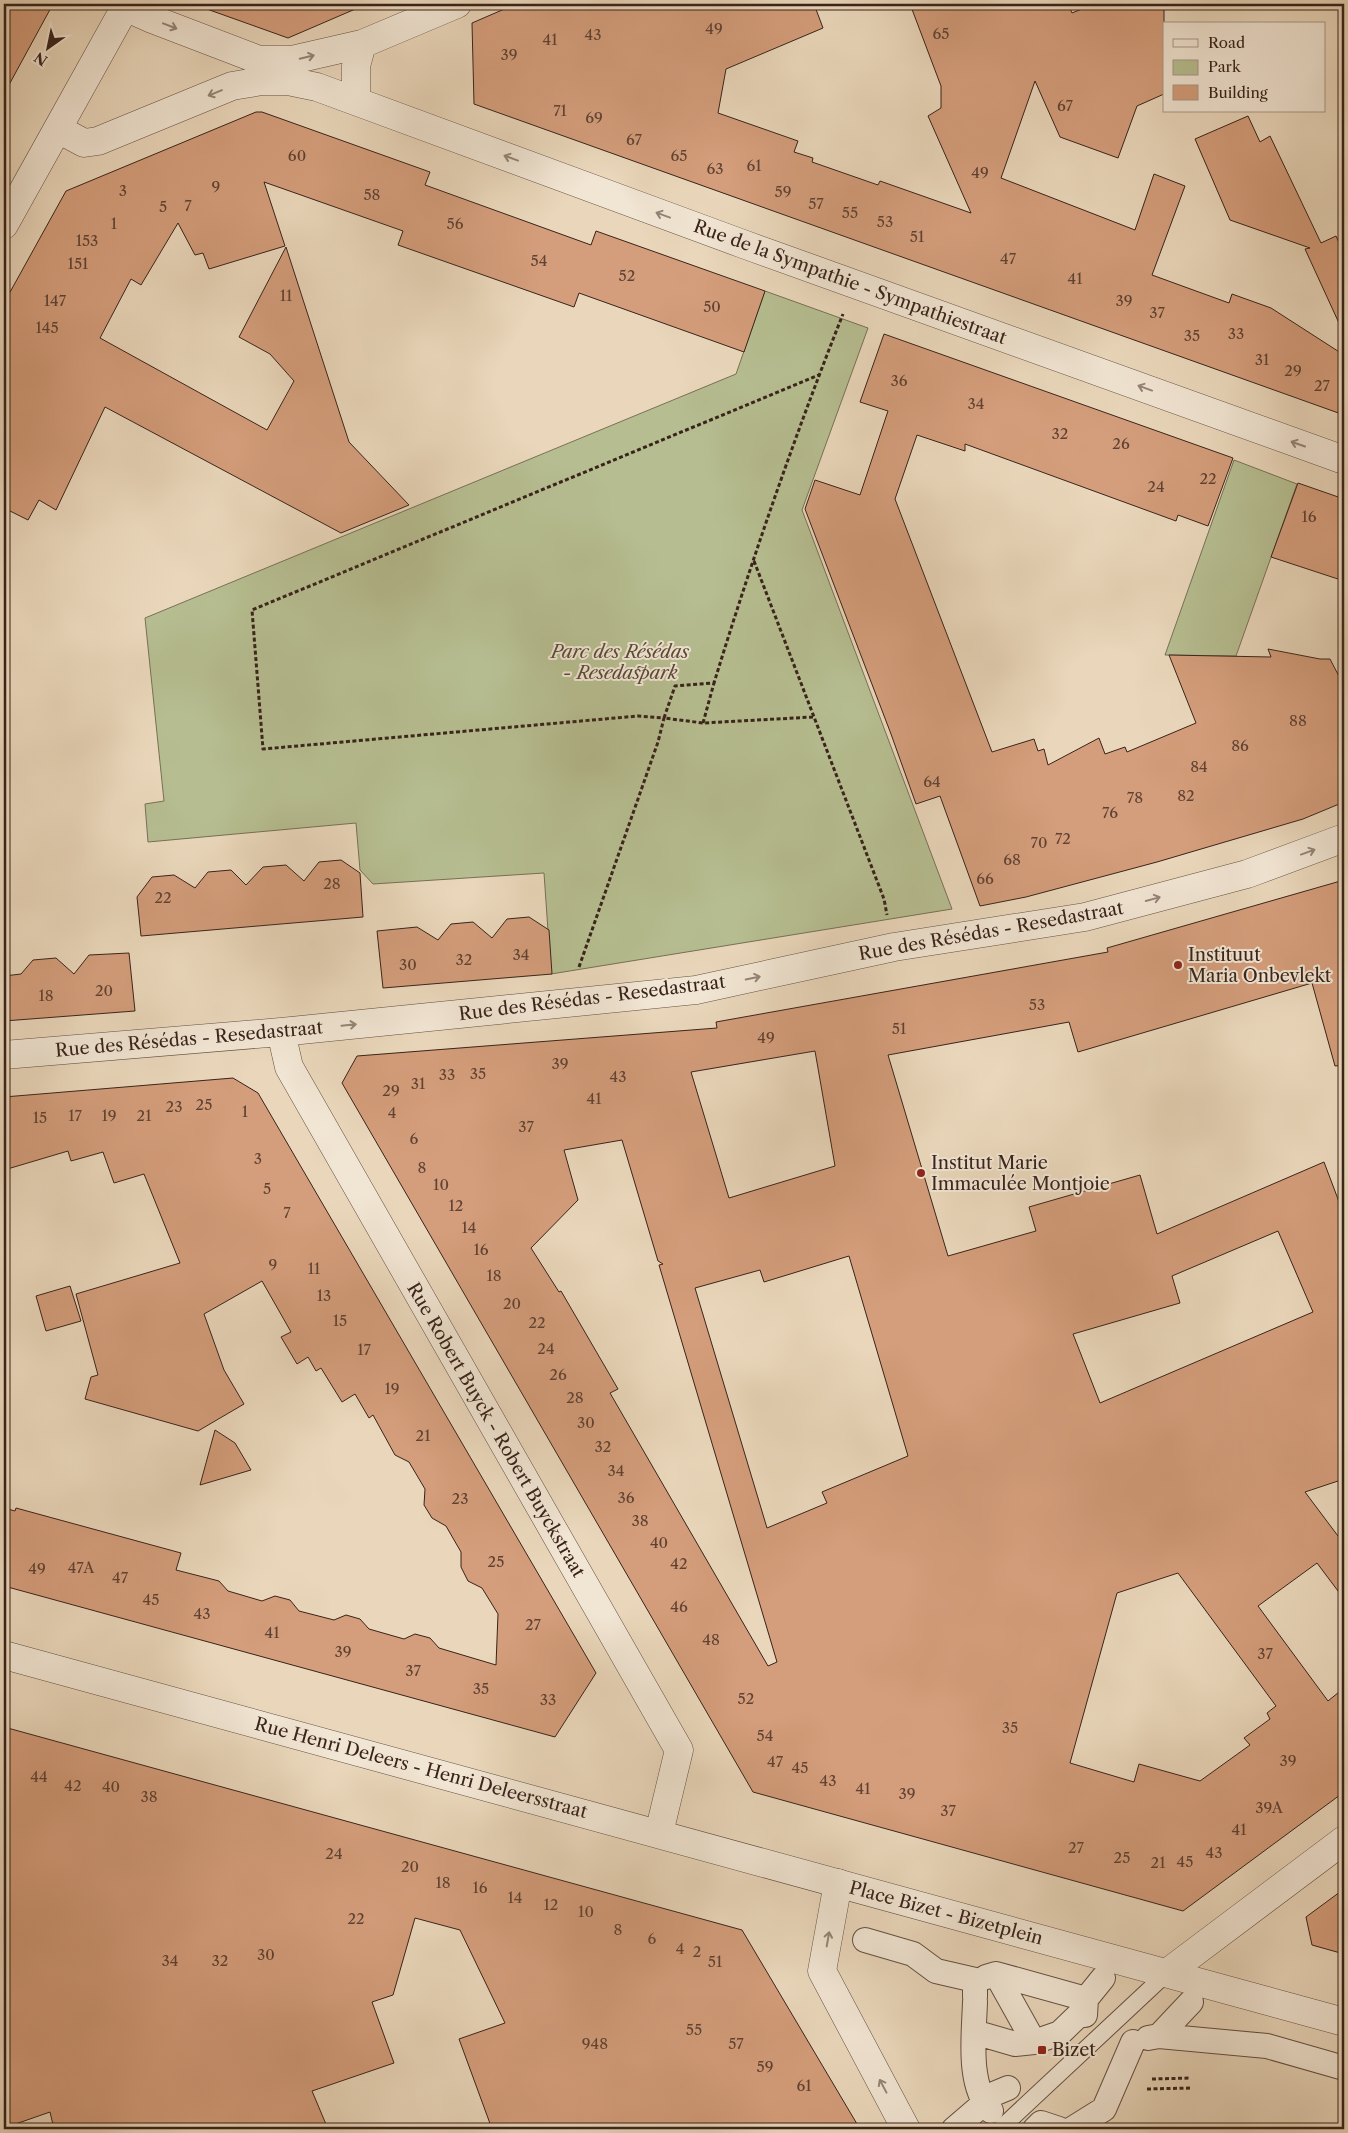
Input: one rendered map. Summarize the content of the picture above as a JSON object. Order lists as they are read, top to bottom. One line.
{"streets":{"street":["Rue de la Sympathie - Sympathiestraat","Rue des Résédas - Resedastraat","Rue Robert Buyck - Robert Buyckstraat","Rue Henri Deleers - Henri Deleersstraat","Place Bizet - Bizetplein"]},"crossings":[["Rue des Résédas - Resedastraat","Rue Robert Buyck - Robert Buyckstraat"],["Rue Robert Buyck - Robert Buyckstraat","Rue Henri Deleers - Henri Deleersstraat"],["Rue Henri Deleers - Henri Deleersstraat","Place Bizet - Bizetplein"]],"one_way":["Rue des Résédas - Resedastraat"],"parks":["Parc des Résédas - Resedaspark"],"places":{"other":["Instituut Maria Onbevlekt","Institut Marie Immaculée Montjoie"],"transit":["Bizet"]},"house_numbers":["49","65","43","41","39","67","71","69","67","60","65","61","63","49","9","3","59","58","57","7","5","55","53","1","56","51","153","47","54","151","52","41","11","147","39","50","37","145","33","35","31","29","36","27","34","32","26","22","24","16","88","86","84","64","82","78","76","72","70","68","66","28","22","34","32","30","20","18","53","51","49","39","35","33","43","31","29","41","25","23","1","4","17","19","21","15","37","6","3","8","10","5","12","7","14","16","9","11","18","13","20","15","22","24","17","26","19","28","30","21","32","34","36","23","38","40","25","42","47A","49","47","45","46","43","27","41","48","39","37","37","35","52","33","35","54","39","47","45","44","43","42","40","41","39","38","39A","37","41","27","43","24","25","45","21","20","18","16","14","12","10","22","8","6","4","2","30","34","32","51","55","948","57","59","61"],"legend":["Road","Park","Building"],"north":"bottom left"}
